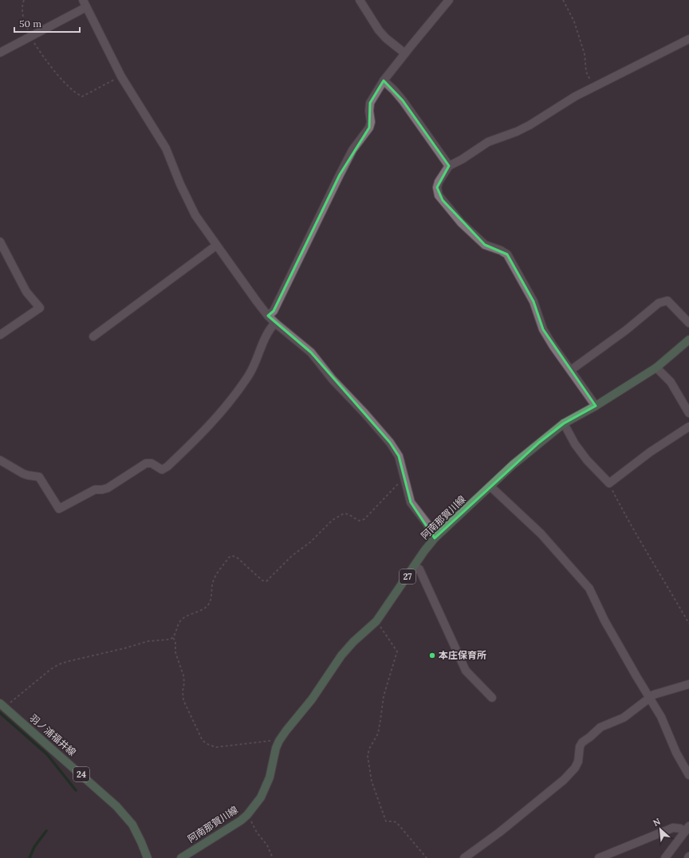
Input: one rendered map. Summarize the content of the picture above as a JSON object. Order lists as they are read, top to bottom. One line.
{"streets":{"main road":["阿南那賀川線","27","羽ノ浦福井線","24"]},"places":["本庄保育所"],"scale_bar":"50 m","north":"top left"}
